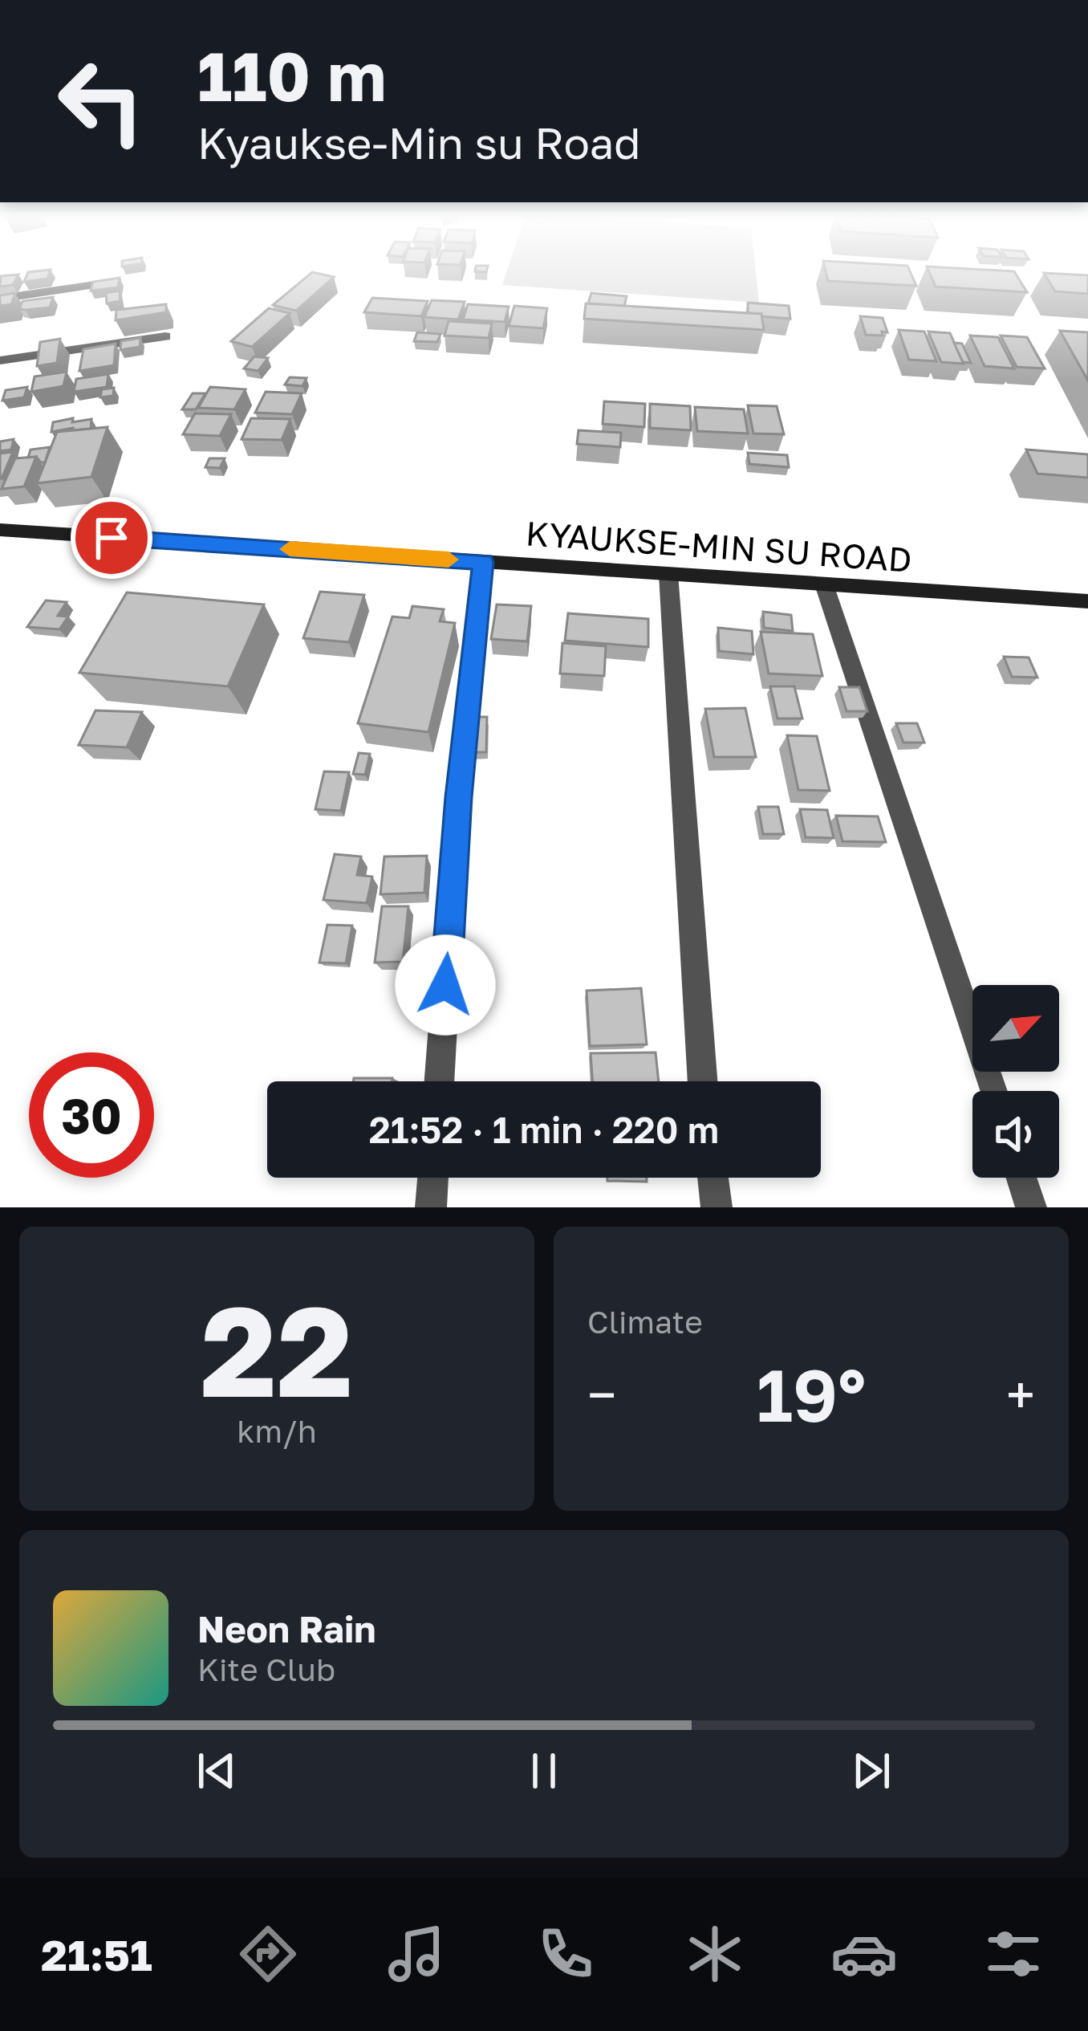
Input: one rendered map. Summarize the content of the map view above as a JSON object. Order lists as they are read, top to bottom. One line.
{"streets":{"street":["KYAUKSE-MIN SU ROAD"]},"north":"top right","page":{"turn":["110 m","Kyaukse-Min su Road"],"limit":"30","trip":"21:52 · 1 min · 220 m","tile":[["22","km/h"],"Climate"],"heat":["−","19°","+"],"song":["Neon Rain","Kite Club"],"tabs":"21:51"}}
